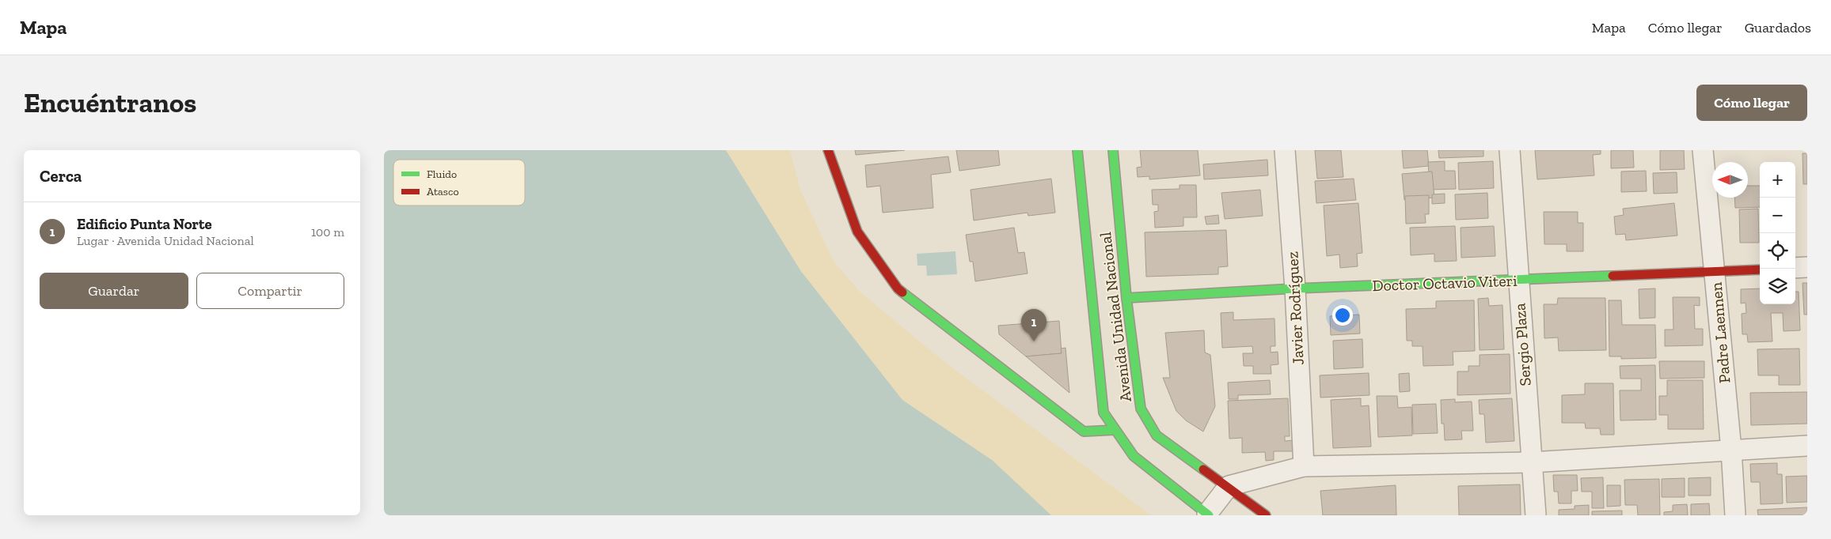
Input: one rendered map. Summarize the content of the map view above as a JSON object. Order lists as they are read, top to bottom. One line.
{"streets":{"street":["Doctor Octavio Viteri","Javier Rodríguez","Avenida Unidad Nacional","Padre Laennen","Sergio Plaza"]},"crossings":[["Doctor Octavio Viteri","Javier Rodríguez"],["Doctor Octavio Viteri","Avenida Unidad Nacional"],["Doctor Octavio Viteri","Padre Laennen"],["Doctor Octavio Viteri","Sergio Plaza"]],"legend":["Fluido","Atasco"],"north":"left","page":{"header":"Mapa","nav":["Mapa","Cómo llegar","Guardados"],"buttons":["Cómo llegar",["Guardar","Compartir"]],"title":"Encuéntranos","heading":"Cerca","map_buttons":["+","−"],"list":[{"mark":"1","name":"Edificio Punta Norte","note":"Lugar · Avenida Unidad Nacional","value":"100 m"}],"pins":"1"}}
